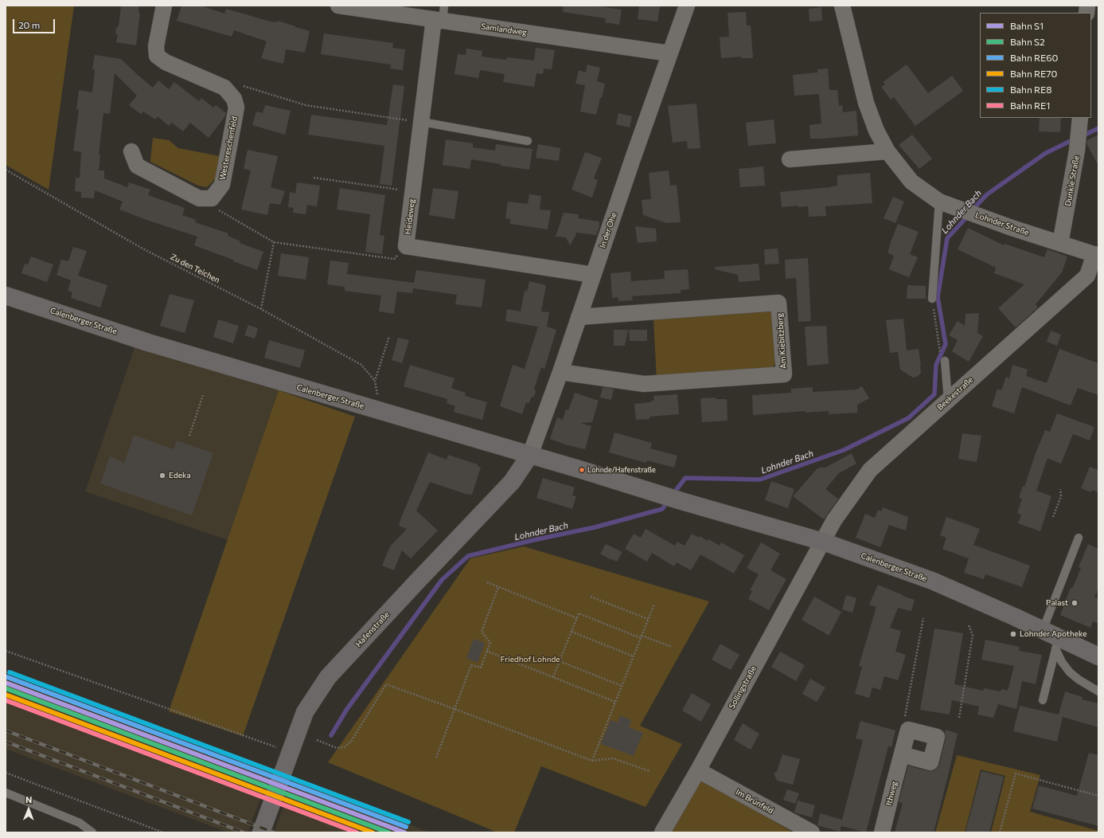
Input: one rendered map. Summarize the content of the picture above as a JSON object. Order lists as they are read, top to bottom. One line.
{"streets":{"street":["Samlandweg","Westereschenfeld","Dunkle Straße","Heideweg","Lohnder Straße","In der Ohe","Calenberger Straße","Am Kiebitzberg","Beekestraße","Hafenstraße","Sollingstraße","Ithweg","Im Brünfeld"],"path":["Zu den Teichen"]},"crossings":[["Samlandweg","Heideweg"],["Samlandweg","In der Ohe"],["Dunkle Straße","Lohnder Straße"],["Heideweg","In der Ohe"],["Lohnder Straße","Beekestraße"],["In der Ohe","Calenberger Straße"],["In der Ohe","Am Kiebitzberg"],["In der Ohe","Hafenstraße"],["Calenberger Straße","Beekestraße"],["Calenberger Straße","Hafenstraße"],["Calenberger Straße","Sollingstraße"],["Beekestraße","Sollingstraße"],["Sollingstraße","Im Brünfeld"]],"water":["Lohnder Bach"],"parks":["Friedhof Lohnde"],"places":["Lohnde/Hafenstraße","Edeka","Palast","Lohnder Apotheke"],"lines":["rail line RE8","rail line RE60","rail line S1","rail line S2","rail line RE70","rail line RE1"],"legend":["Bahn S1","Bahn S2","Bahn RE60","Bahn RE70","Bahn RE8","Bahn RE1"],"scale_bar":"20 m","north":"top"}
